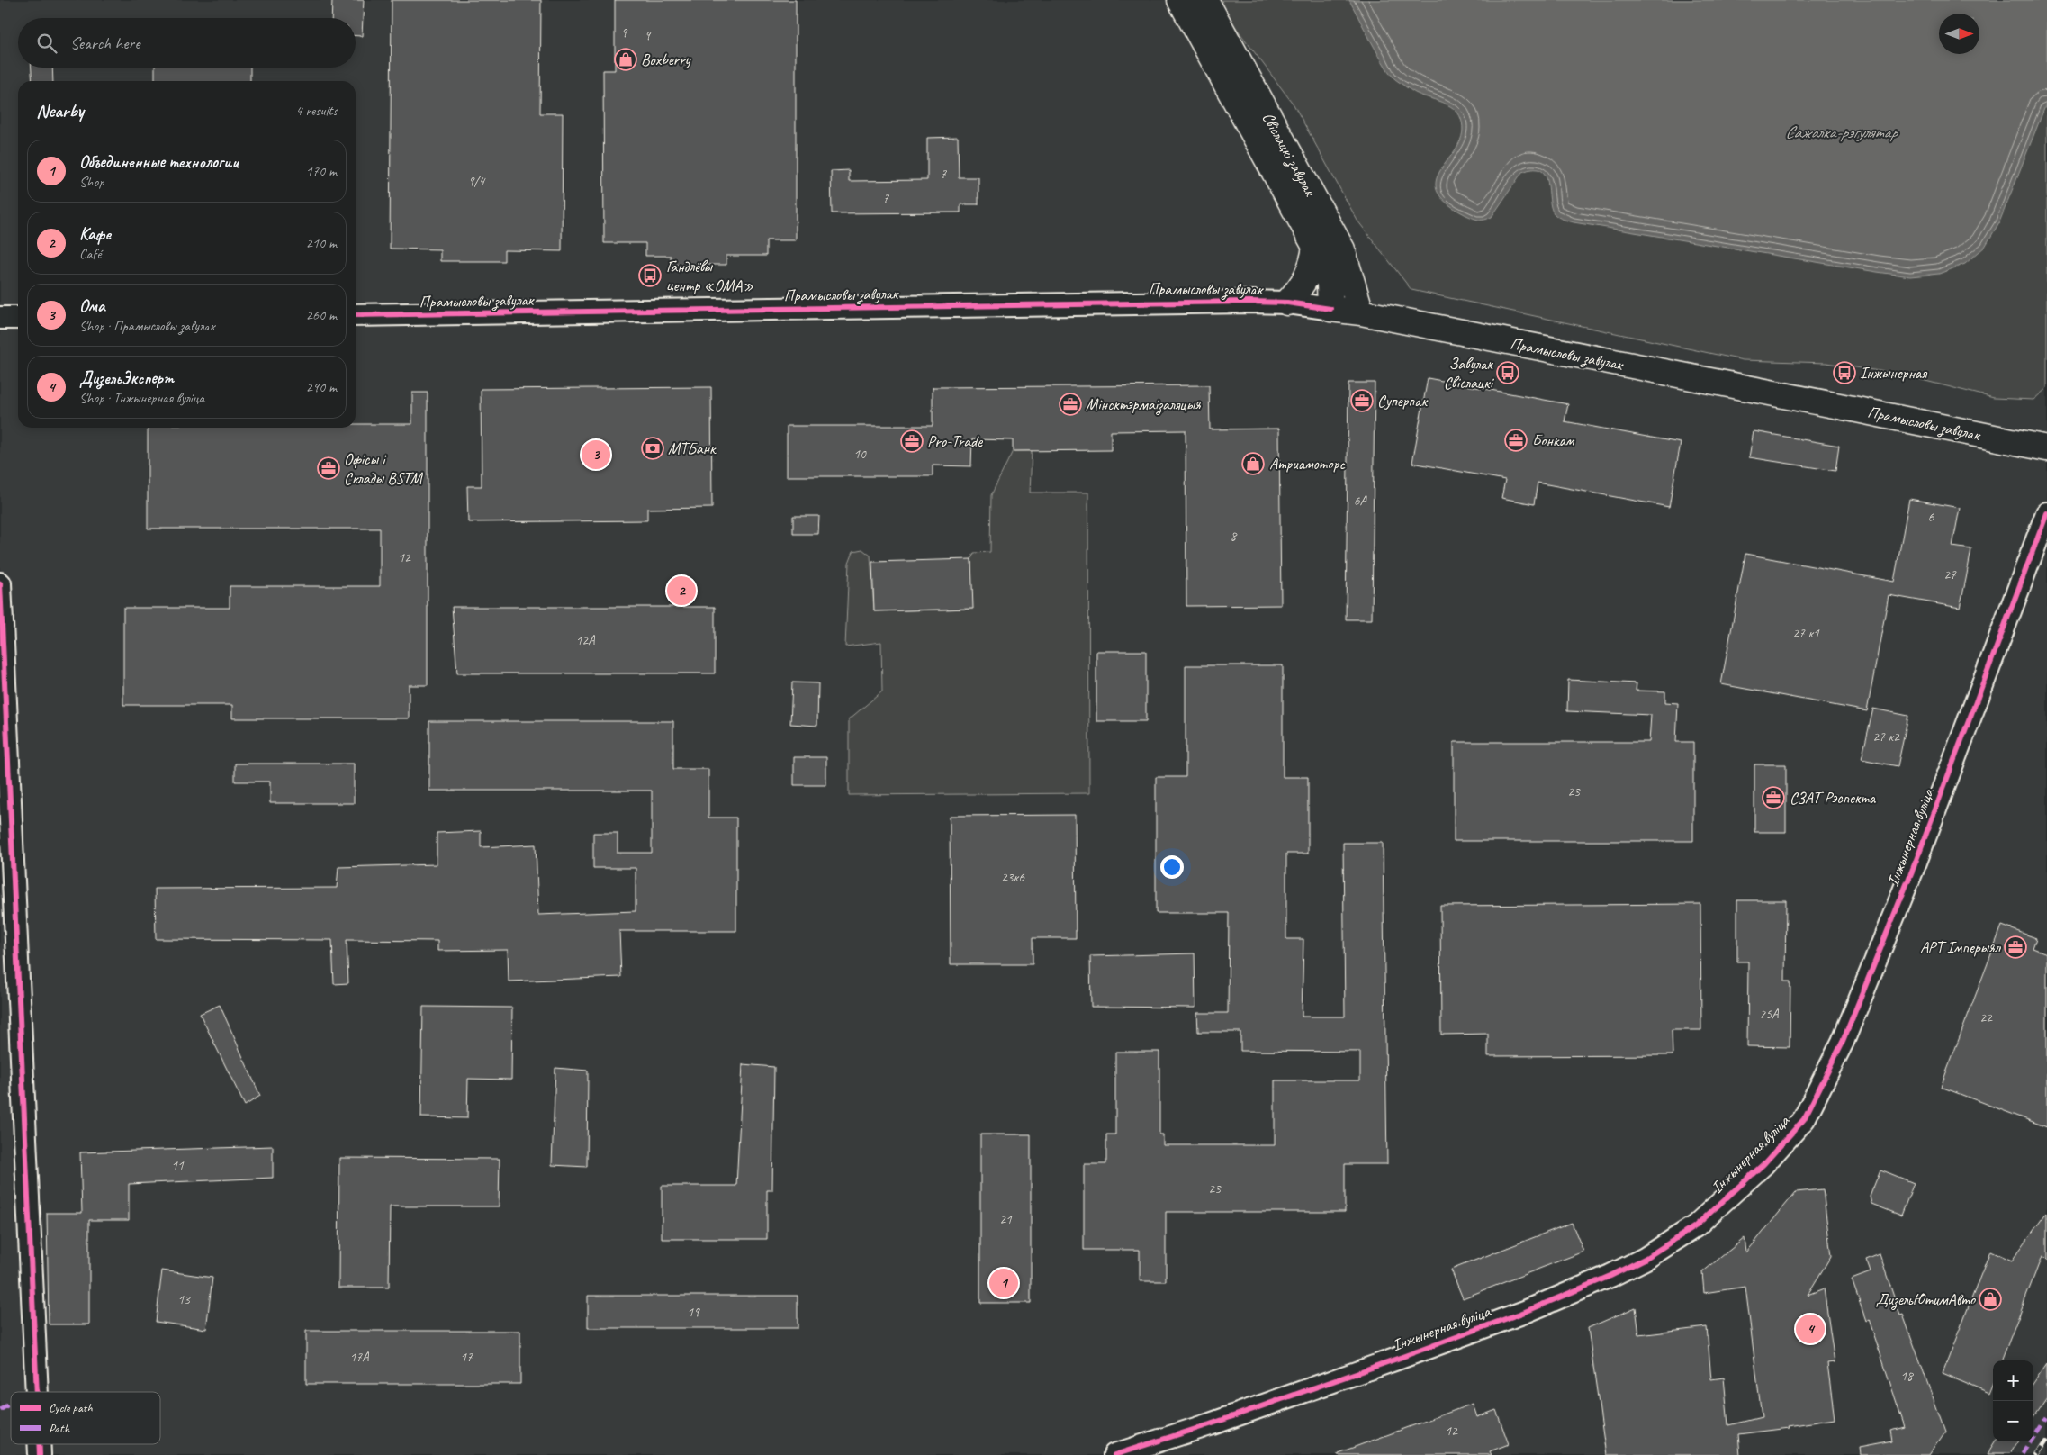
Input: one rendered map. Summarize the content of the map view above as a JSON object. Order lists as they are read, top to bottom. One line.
{"streets":{"main road":["Свіслацкі завулак","Прамысловы завулак"],"street":["Інжынерная вуліца"]},"crossings":[["Свіслацкі завулак","Прамысловы завулак"]],"water":["Сажалка-рэгулятар"],"places":{"shop":["Boxberry","Атриамоторс","ДизельЮтимАвто"],"bus stop":["Гандлёвы центр «ОМА»","Завулак Свіслацкі","Інжынерная"],"office":["Суперпак","Мінсктэрмаізаляцыя","Бонкам","Pro-Trade","Офісы і Склады BSTM","СЗАТ Рэспекта","АРТ Імперыял"],"bank":["МТБанк"]},"house_numbers":["9","9","7","9/4","7","10","6А","6","8","12","27","27 к1","12А","27 к2","23","23к6","25А","22","11","23","21","13","19","17А","17","18","12"],"legend":["Cycle path","Path"],"north":"right","page":{"search":"Search here","heading":["Nearby","4 results"],"list":[{"mark":"1","name":"Объединенные технологии","note":"Shop","value":"170 m"},{"mark":"2","name":"Кафе","note":"Café","value":"210 m"},{"mark":"3","name":"Ома","note":"Shop · Прамысловы завулак","value":"260 m"},{"mark":"4","name":"ДизельЭксперт","note":"Shop · Інжынерная вуліца","value":"290 m"}],"pins":["3","2","1","4"],"map_buttons":["+","−"]}}
